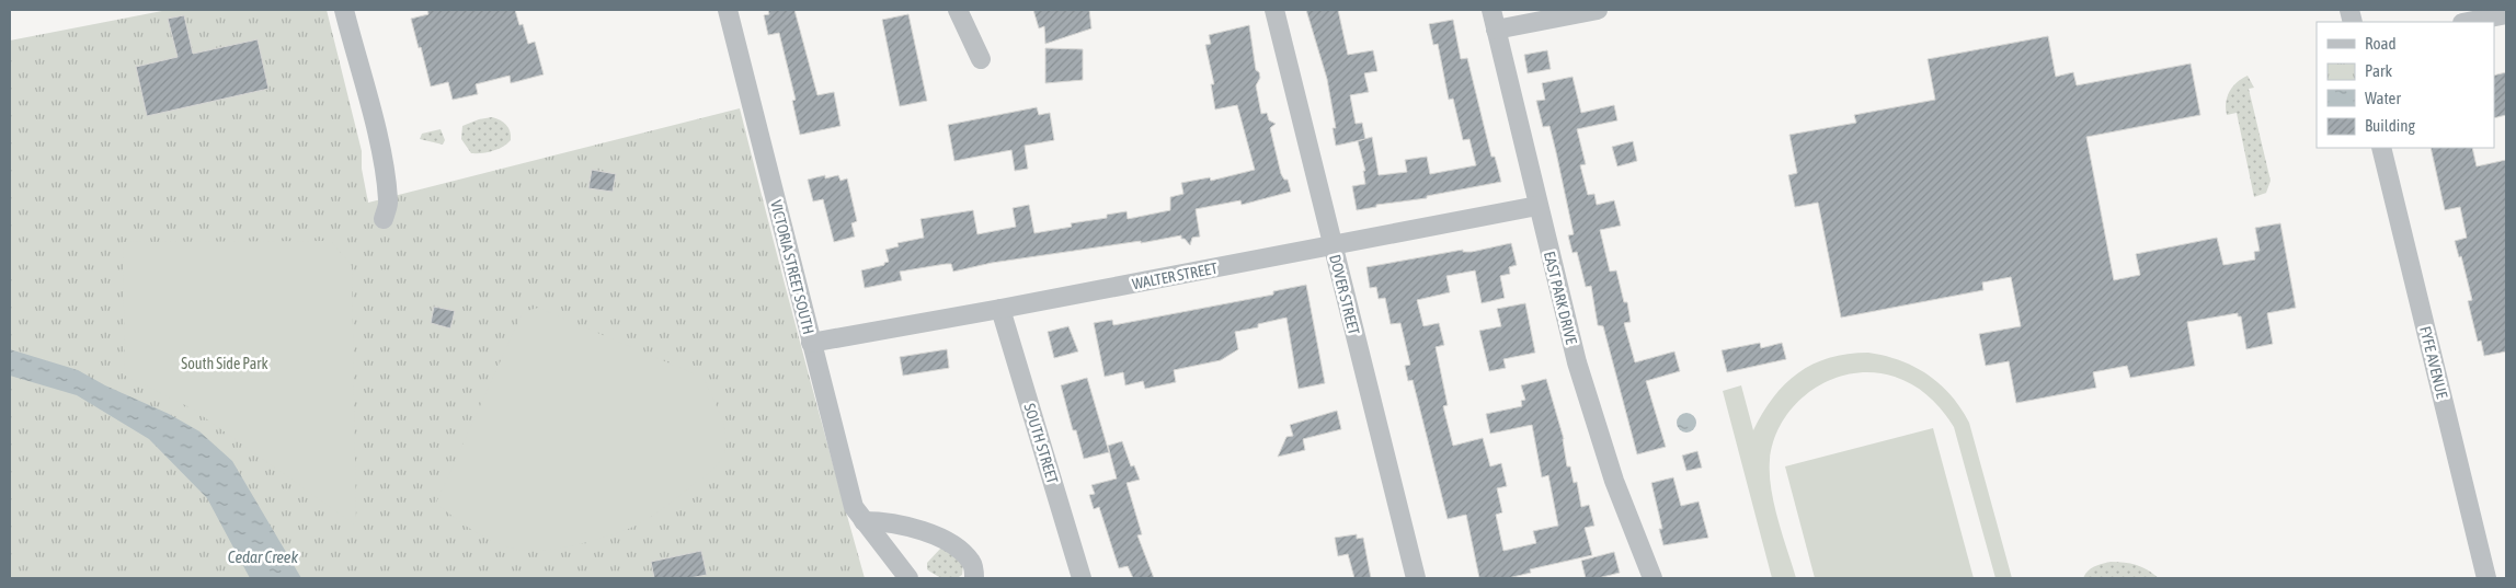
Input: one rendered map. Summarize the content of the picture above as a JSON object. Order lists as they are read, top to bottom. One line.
{"streets":{"street":["VICTORIA STREET SOUTH","WALTER STREET","DOVER STREET","EAST PARK DRIVE","FYFE AVENUE","SOUTH STREET"]},"crossings":[["VICTORIA STREET SOUTH","WALTER STREET"],["WALTER STREET","DOVER STREET"],["WALTER STREET","EAST PARK DRIVE"],["WALTER STREET","SOUTH STREET"]],"water":["Cedar Creek"],"parks":["South Side Park"],"legend":["Road","Park","Water","Building"]}
